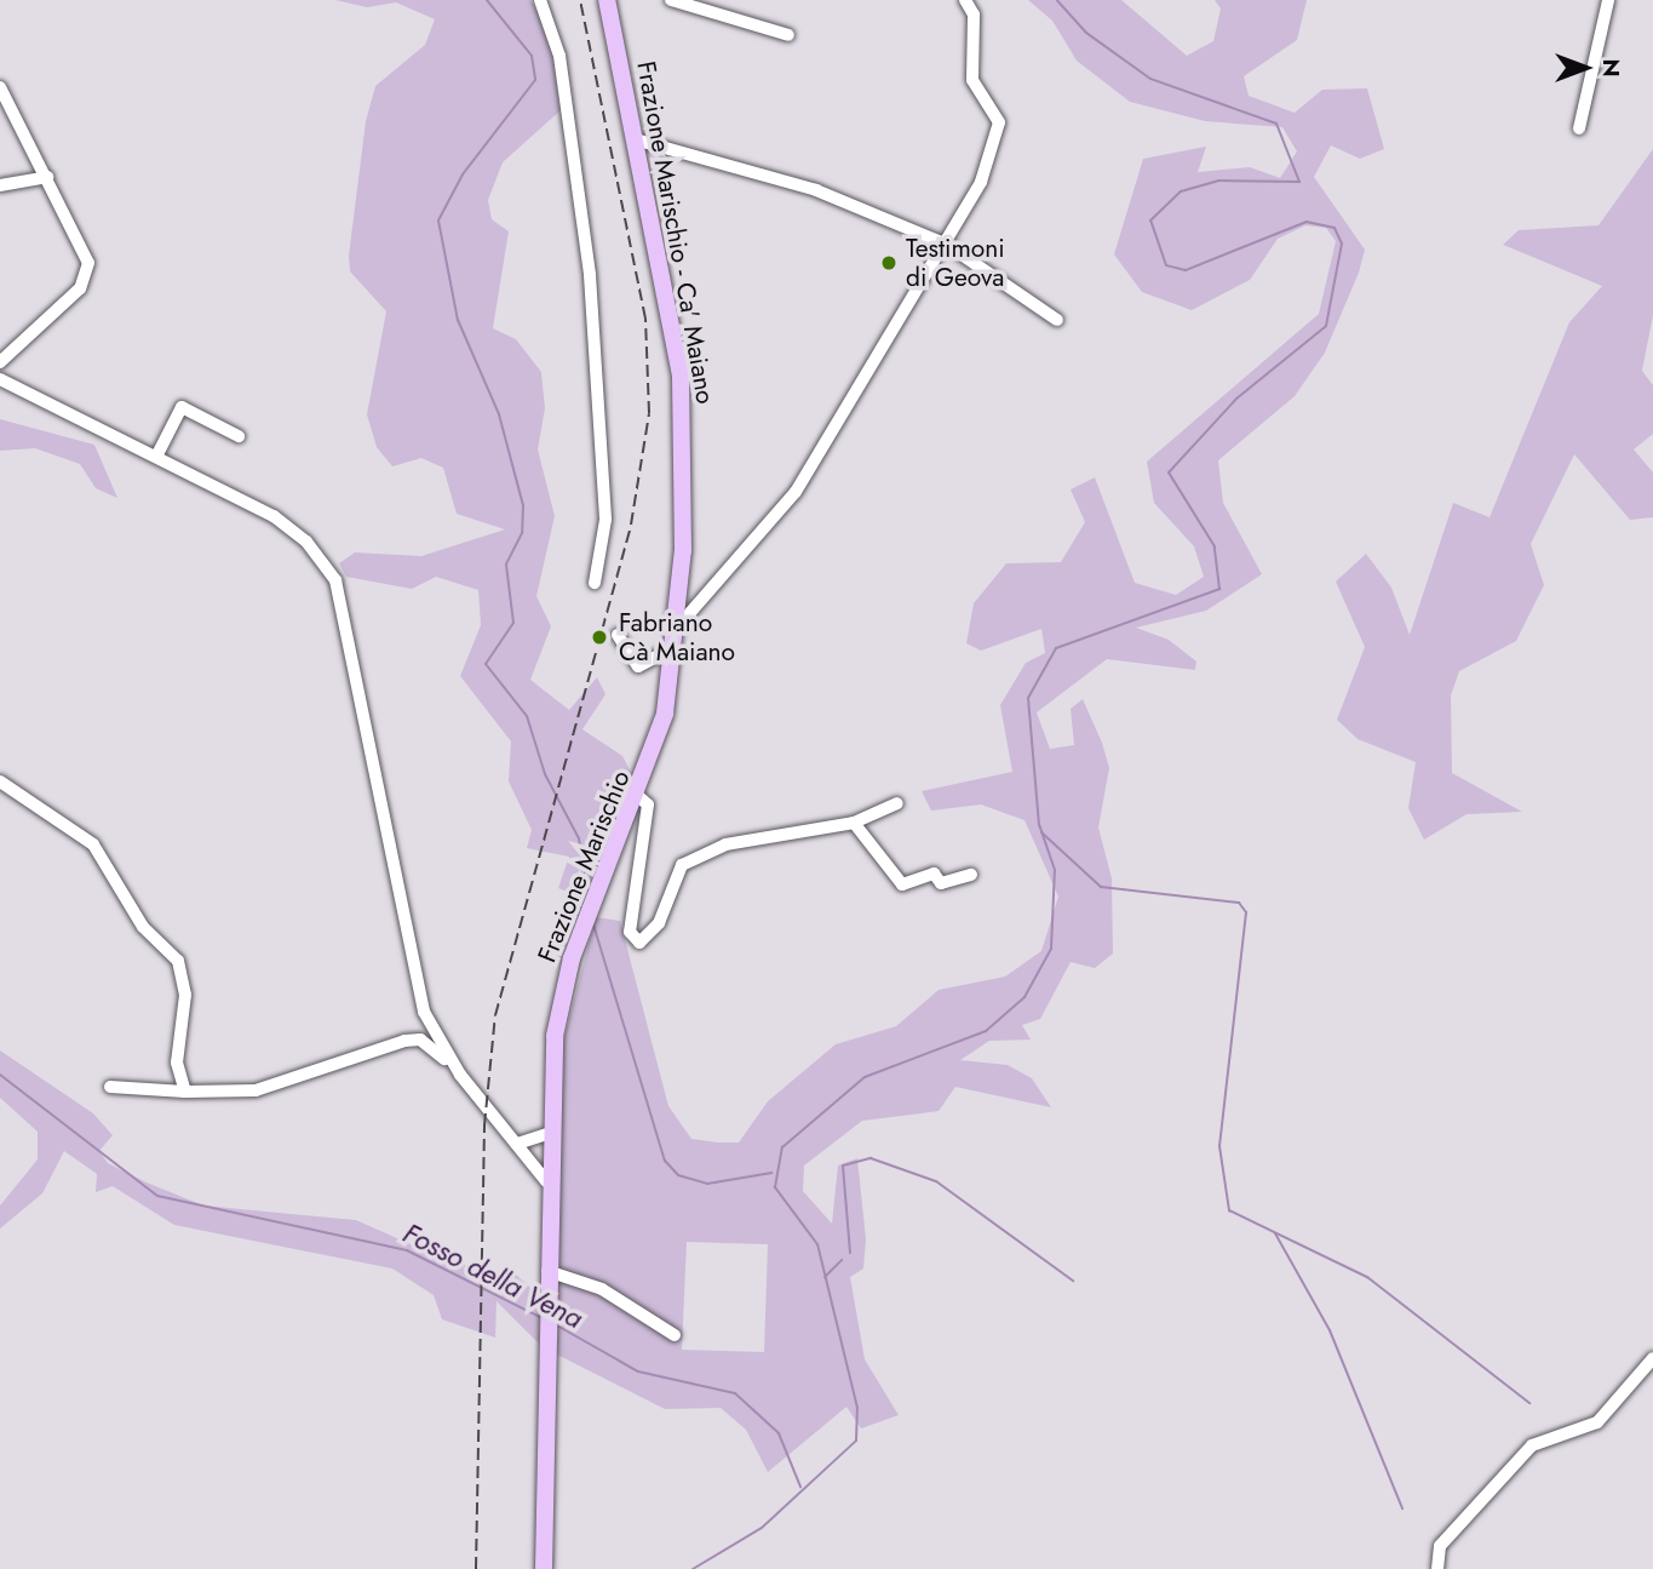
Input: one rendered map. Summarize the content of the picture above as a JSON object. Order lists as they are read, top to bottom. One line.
{"streets":{"main road":["Frazione Marischio - Ca' Maiano","Frazione Marischio"]},"crossings":[["Frazione Marischio - Ca' Maiano","Frazione Marischio"]],"water":["Fosso della Vena"],"places":["Testimoni di Geova","Fabriano Cà Maiano"],"north":"right"}
